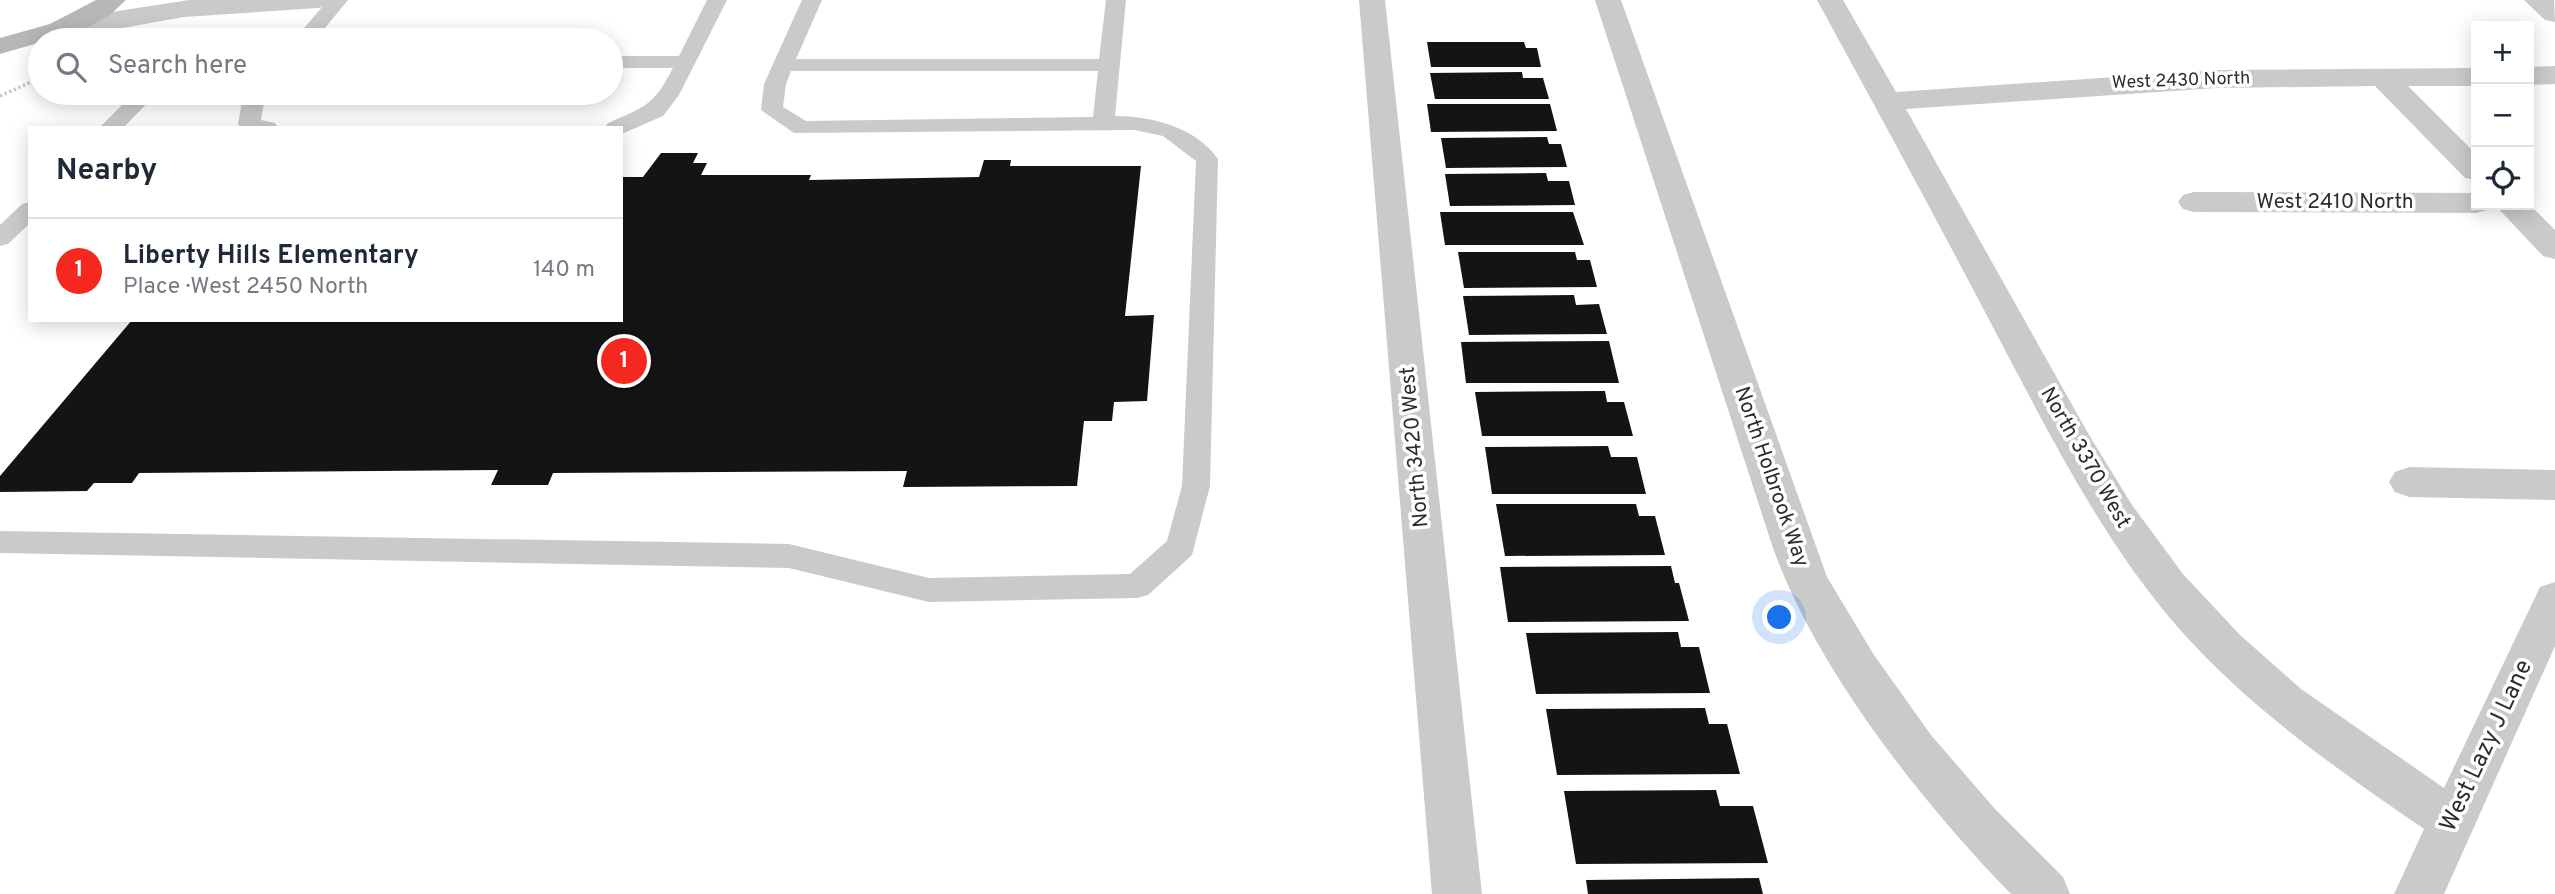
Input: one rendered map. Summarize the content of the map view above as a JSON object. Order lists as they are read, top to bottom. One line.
{"streets":{"street":["West 2430 North","West 2410 North","North 3420 West","North 3370 West","North Holbrook Way","West Lazy J Lane"]},"crossings":[["West 2430 North","North 3370 West"],["North 3370 West","West Lazy J Lane"]],"page":{"map_buttons":["+","−"],"search":"Search here","heading":"Nearby","list":[{"mark":"1","name":"Liberty Hills Elementary","note":"Place · West 2450 North","value":"140 m"}],"pins":"1"}}
